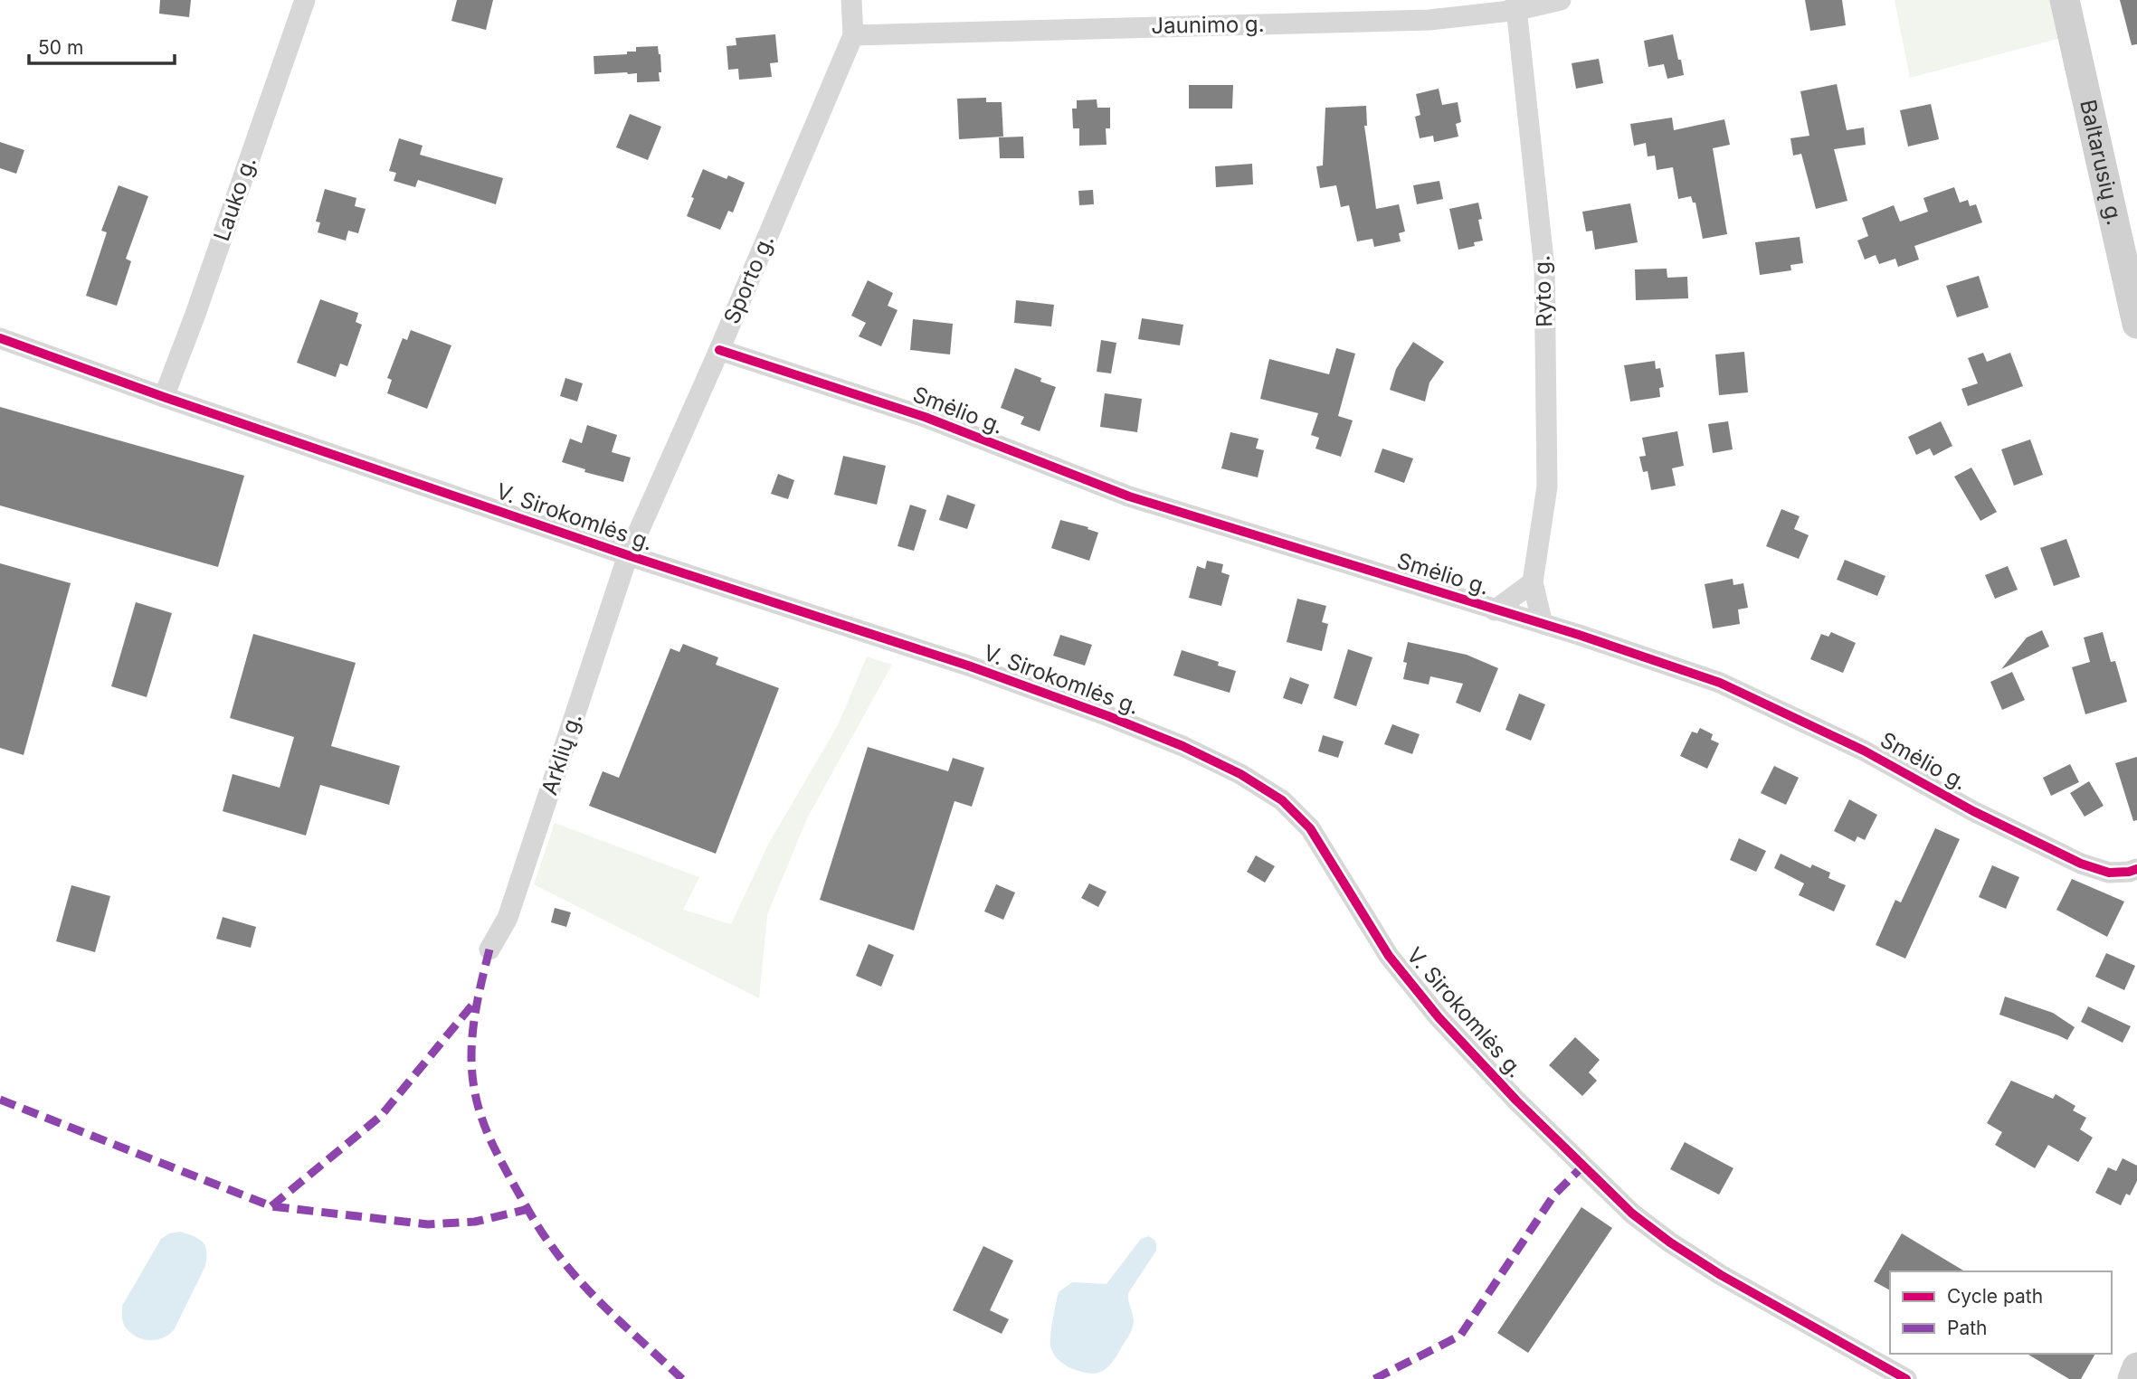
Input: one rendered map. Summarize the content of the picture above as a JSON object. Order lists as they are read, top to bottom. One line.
{"streets":{"main road":["Baltarusių g."],"street":["Jaunimo g.","Lauko g.","Sporto g.","Ryto g.","Smėlio g.","V. Sirokomlės g.","Arklių g."]},"crossings":[["Jaunimo g.","Sporto g."],["Jaunimo g.","Ryto g."],["Lauko g.","V. Sirokomlės g."],["Sporto g.","Smėlio g."],["Sporto g.","V. Sirokomlės g."],["Sporto g.","Arklių g."],["Ryto g.","Smėlio g."],["V. Sirokomlės g.","Arklių g."]],"legend":["Cycle path","Path"],"scale_bar":"50 m"}
